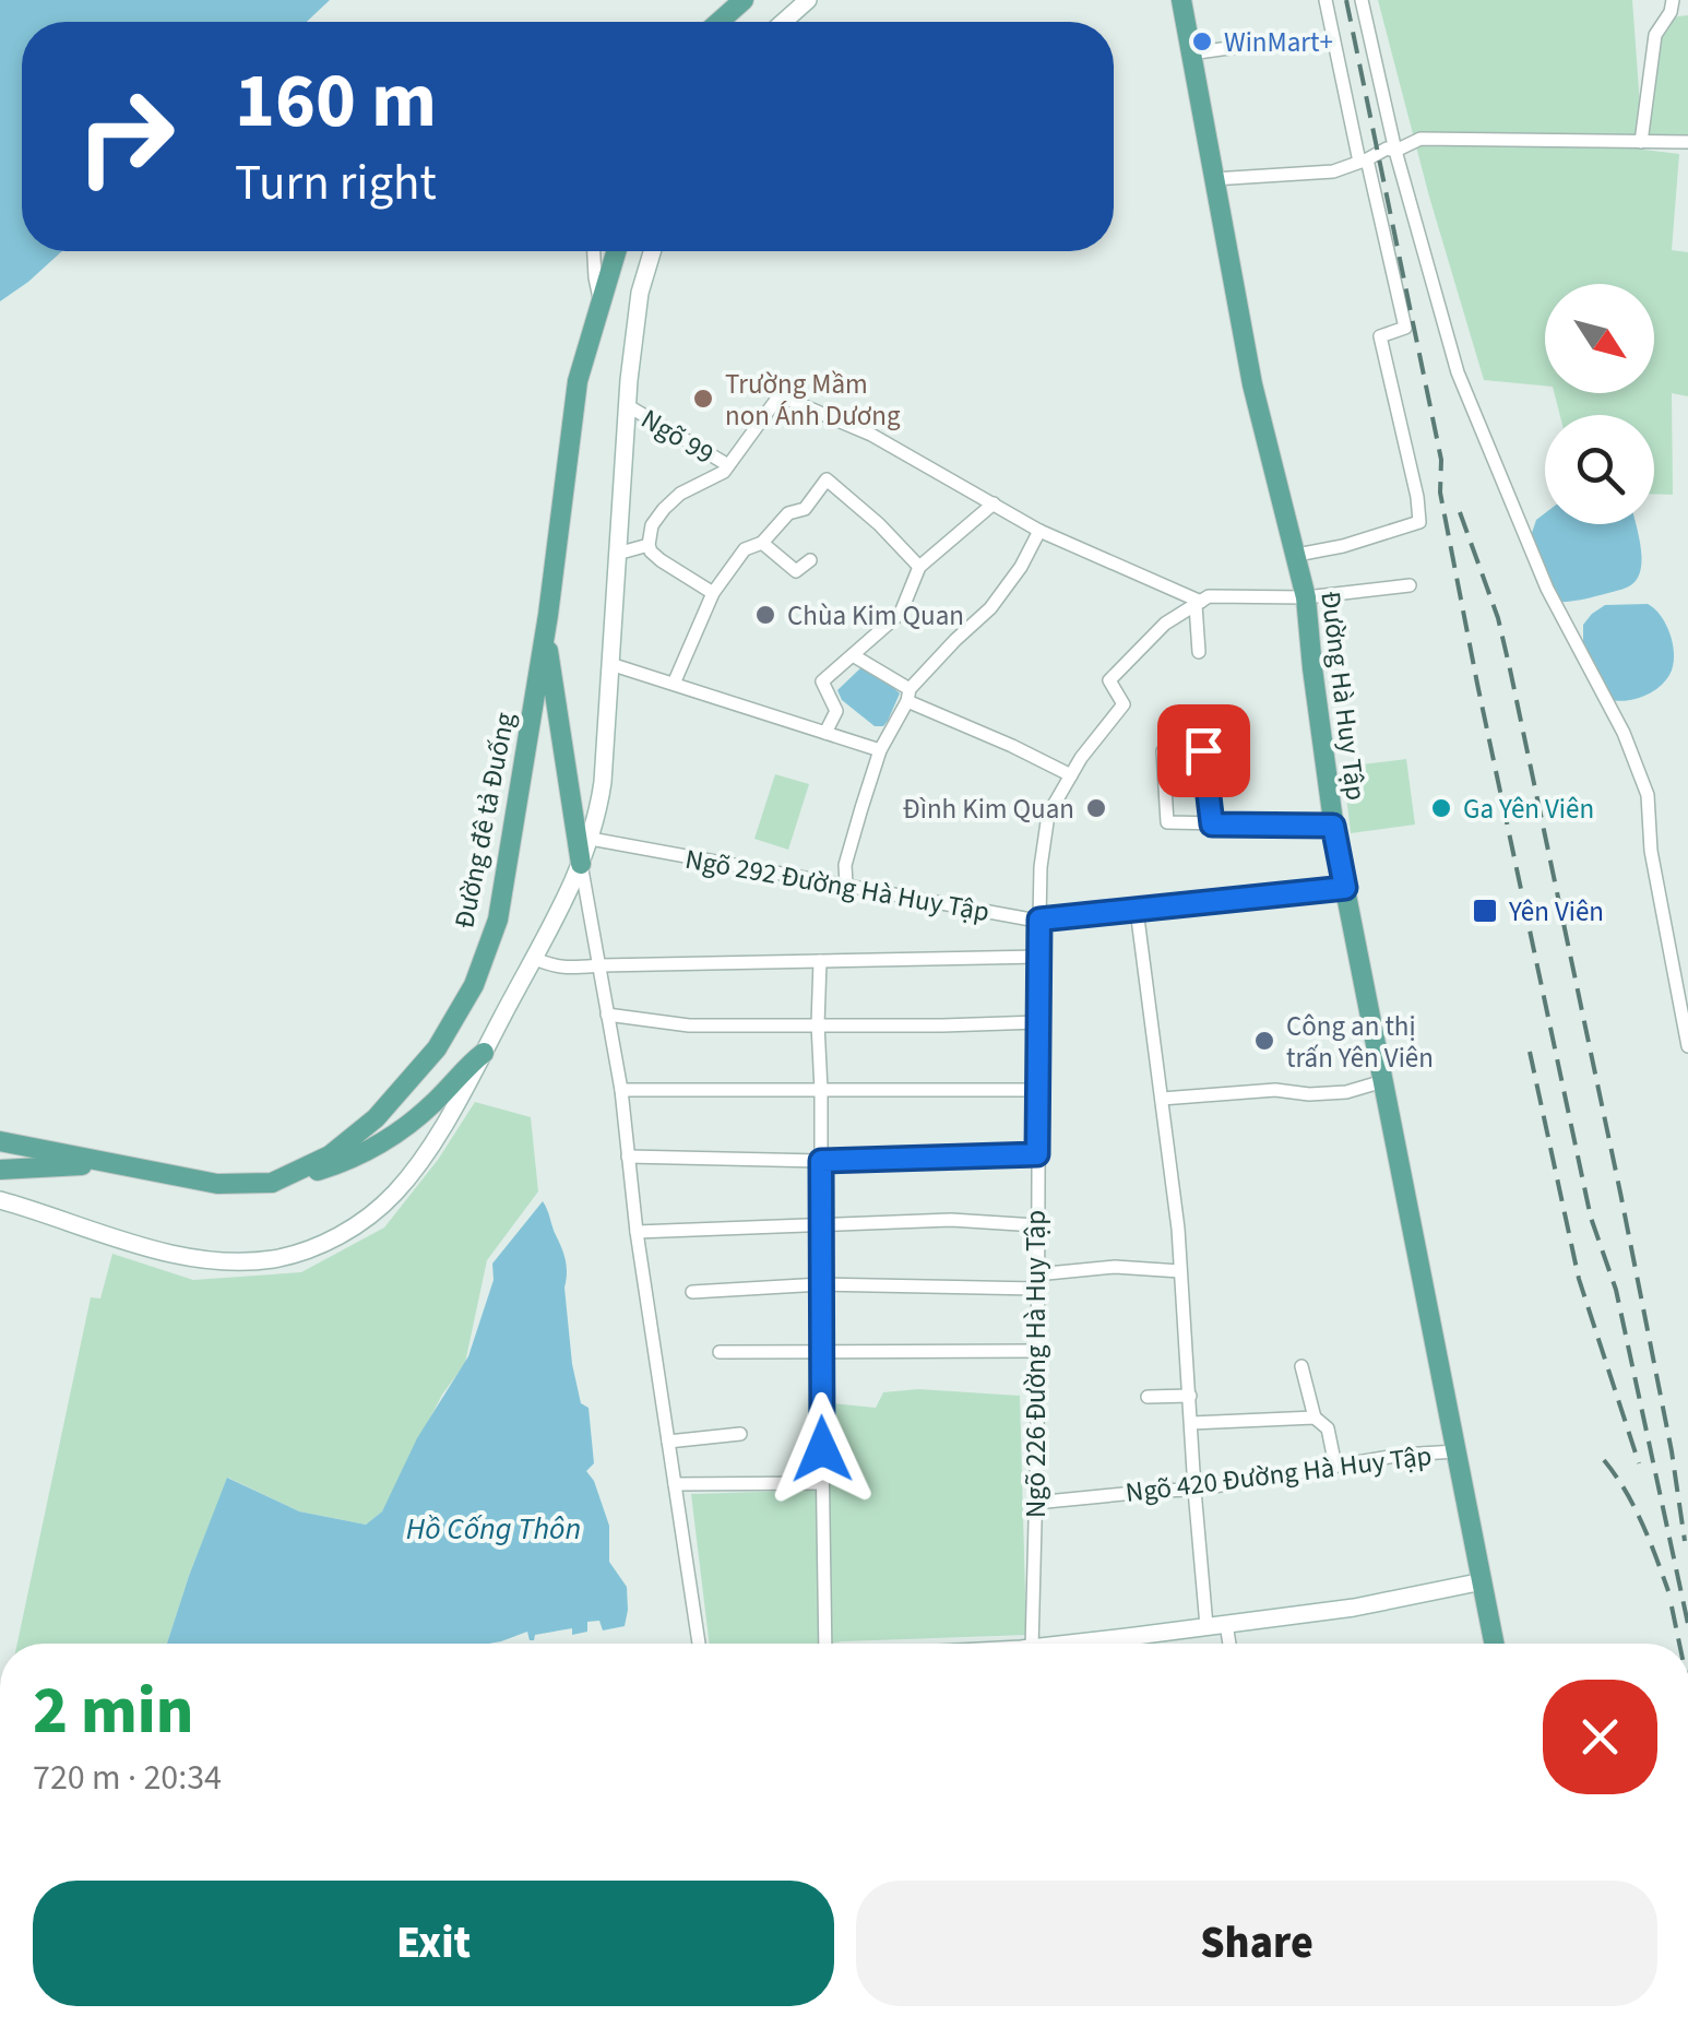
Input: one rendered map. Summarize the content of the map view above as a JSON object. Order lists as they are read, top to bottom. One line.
{"streets":{"main road":["Đường Hà Huy Tập","Đường đê tả Đuống"],"street":["Ngõ 99","Ngõ 292 Đường Hà Huy Tập","Ngõ 226 Đường Hà Huy Tập","Ngõ 420 Đường Hà Huy Tập"]},"crossings":[["Đường Hà Huy Tập","Ngõ 292 Đường Hà Huy Tập"],["Đường Hà Huy Tập","Ngõ 420 Đường Hà Huy Tập"],["Ngõ 292 Đường Hà Huy Tập","Ngõ 226 Đường Hà Huy Tập"],["Ngõ 226 Đường Hà Huy Tập","Ngõ 420 Đường Hà Huy Tập"]],"water":["Hồ Cống Thôn"],"places":{"other":["WinMart+","Trường Mầm non Ánh Dương","Chùa Kim Quan","Đình Kim Quan","Ga Yên Viên","Công an thị trấn Yên Viên"],"transit":["Yên Viên"]},"north":"bottom right","page":{"turn":["160 m","Turn right"],"heading":["2 min","720 m · 20:34"],"buttons":["Exit","Share"]}}
